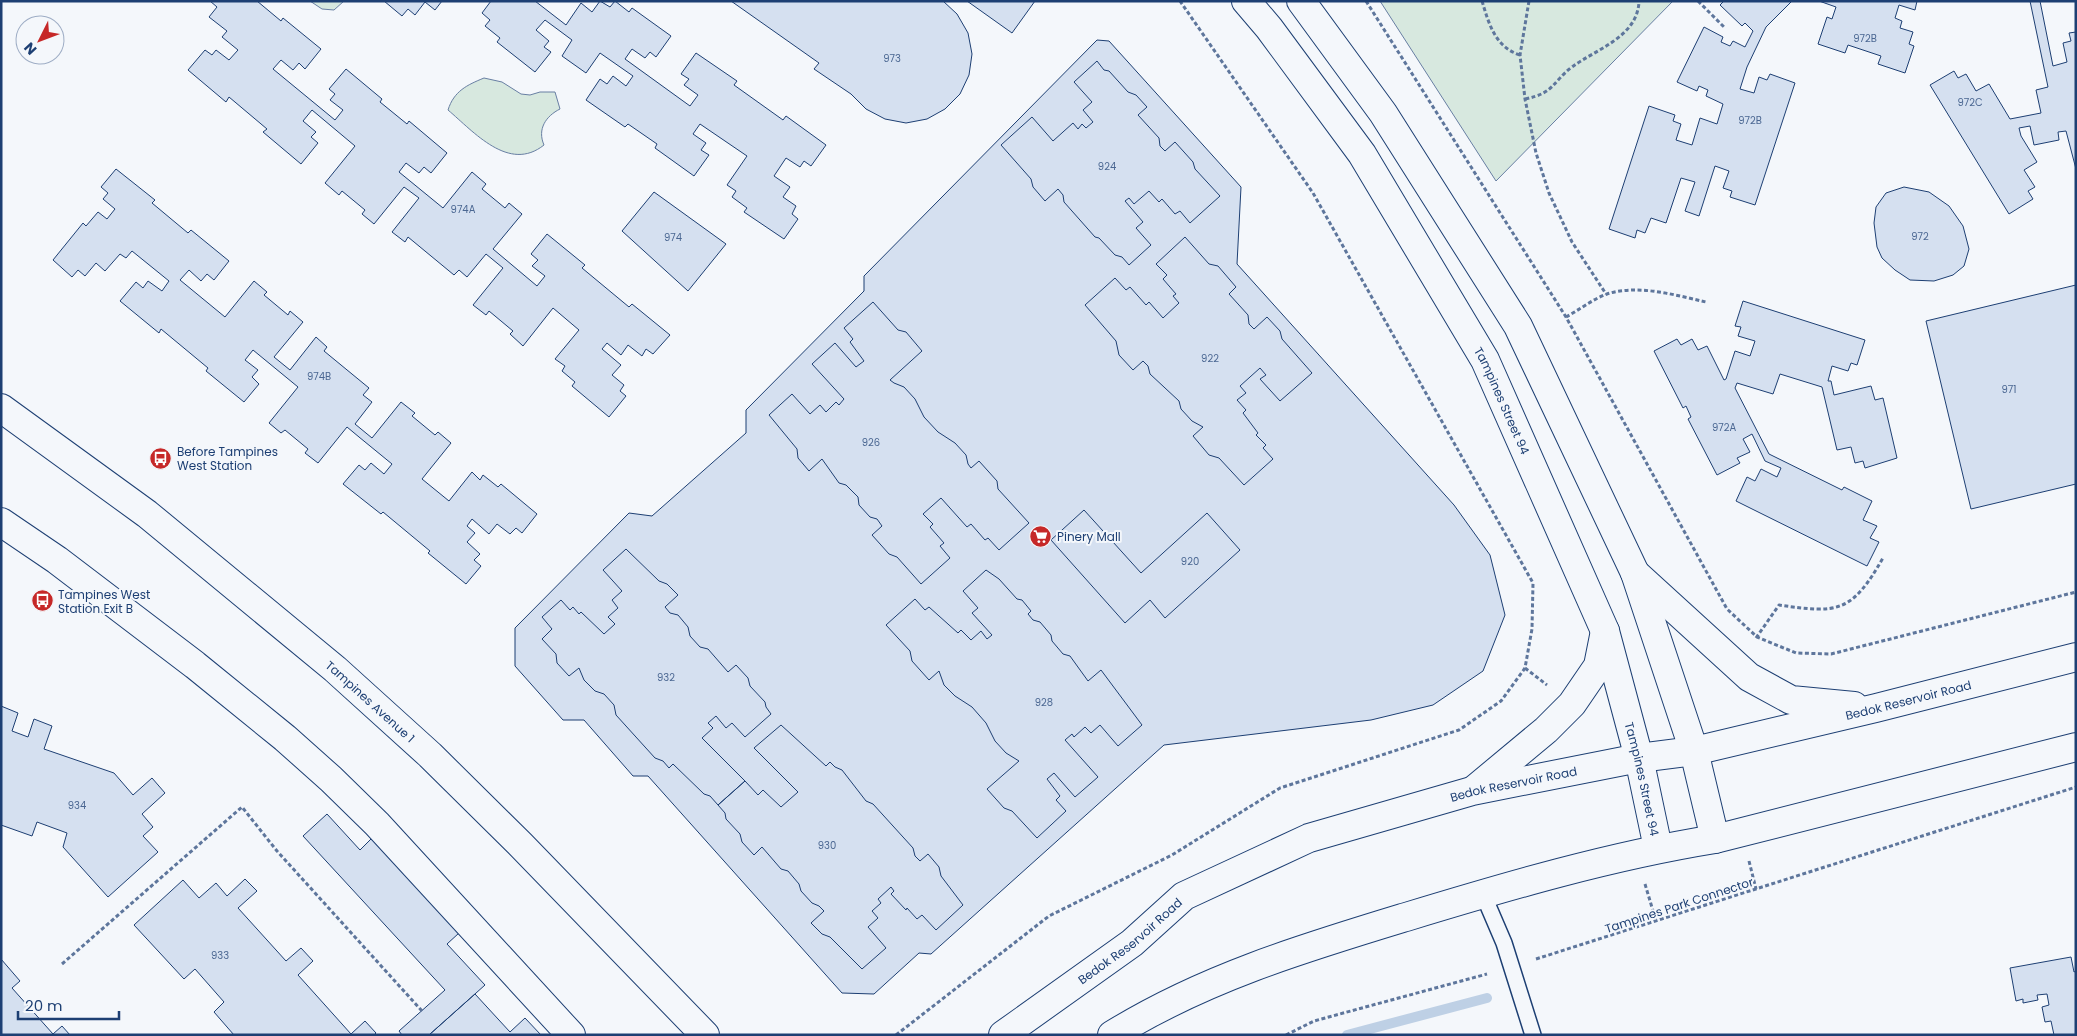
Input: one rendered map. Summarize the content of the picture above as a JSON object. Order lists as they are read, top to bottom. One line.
{"streets":{"main road":["Tampines Street 94","Bedok Reservoir Road","Tampines Avenue 1"],"path":["Tampines Park Connector"]},"crossings":[["Tampines Street 94","Bedok Reservoir Road"]],"places":{"bus stop":["Before Tampines West Station","Tampines West Station Exit B"],"supermarket":["Pinery Mall"]},"house_numbers":["972B","973","972C","972B","924","974A","972","974","922","974B","971","972A","926","920","932","928","934","930","933"],"scale_bar":"20 m","north":"bottom left"}
